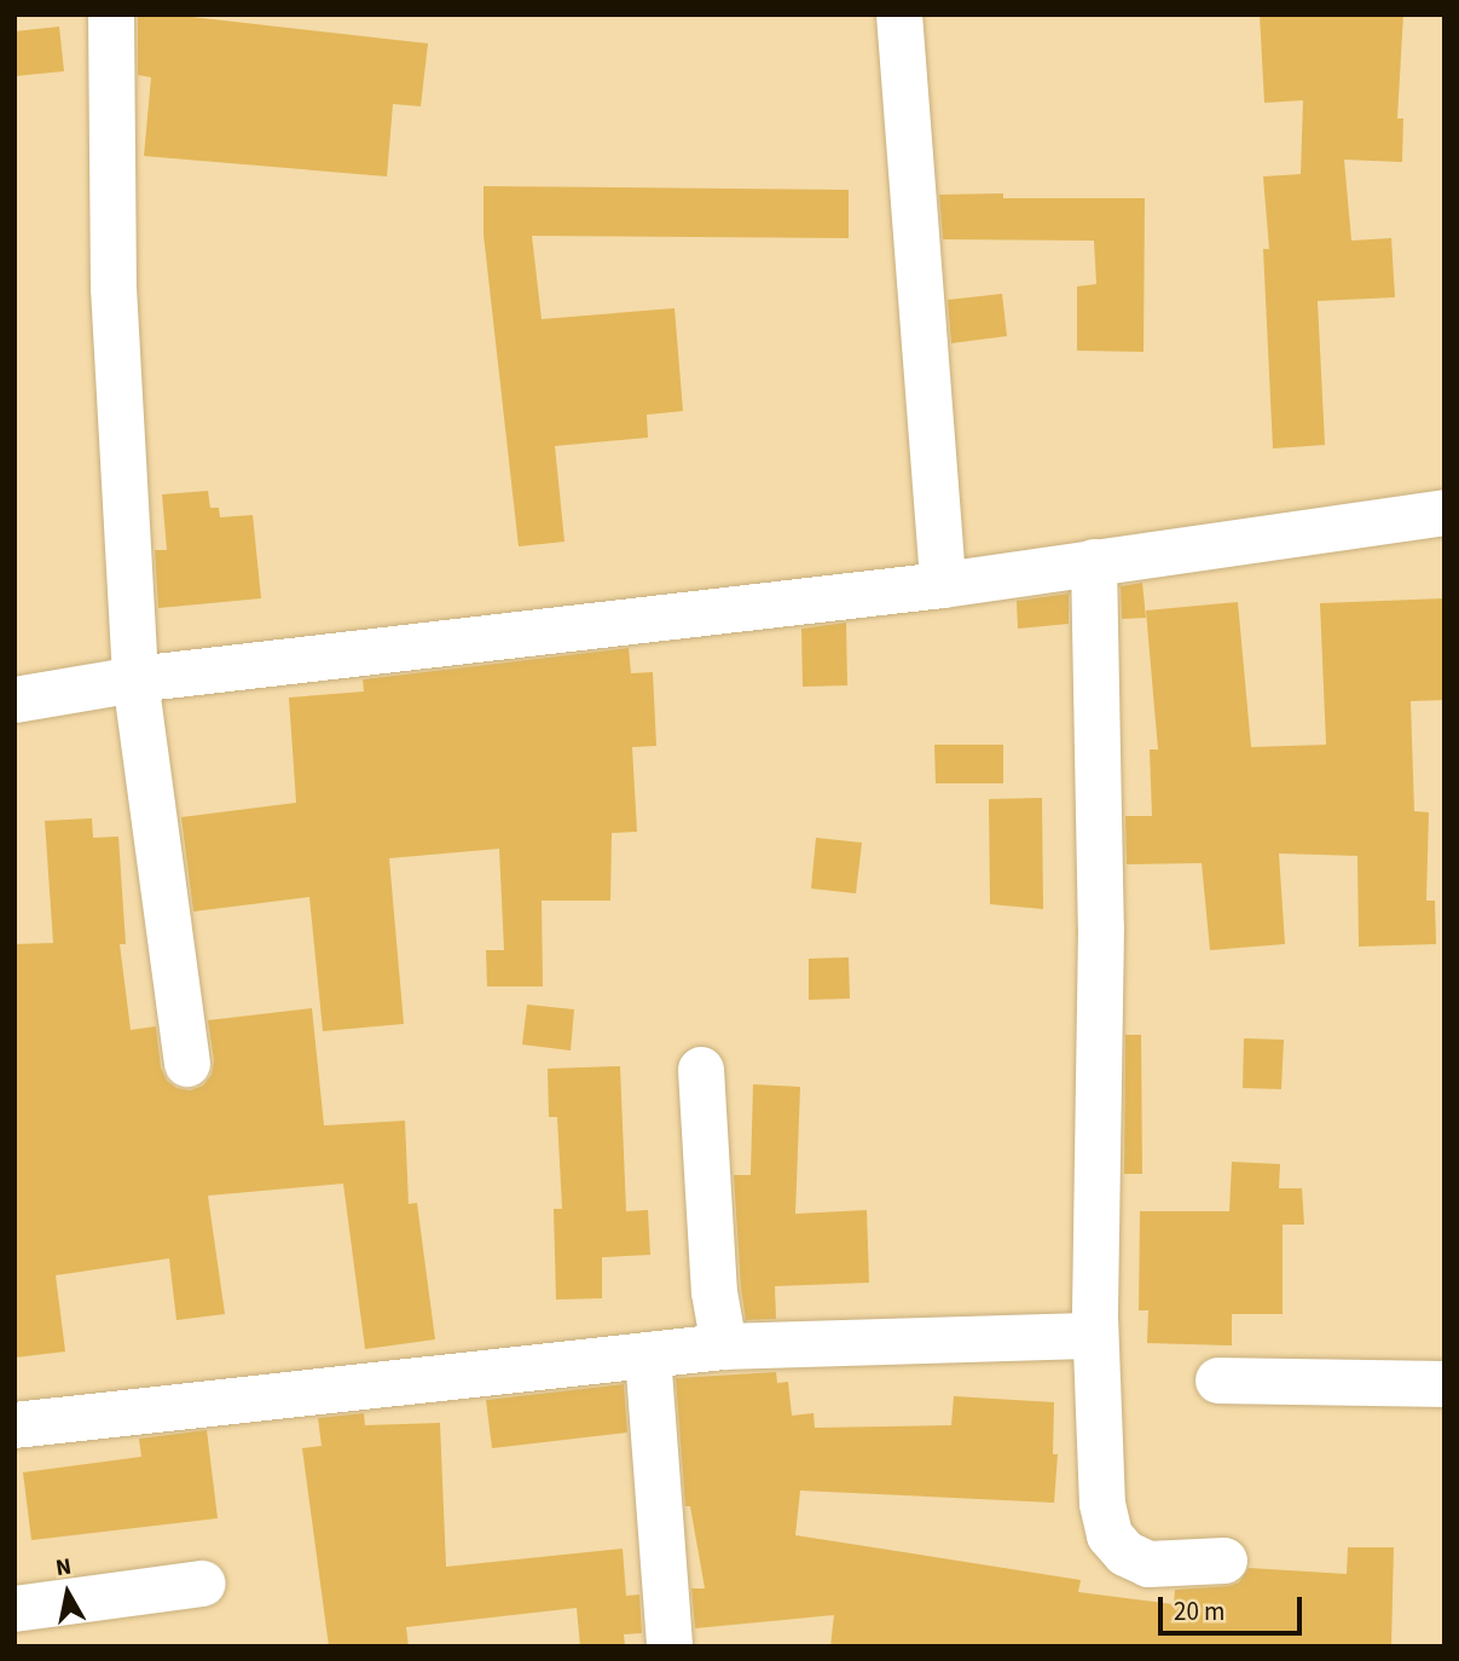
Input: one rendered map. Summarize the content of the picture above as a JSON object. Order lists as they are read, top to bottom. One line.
{"scale_bar":"20 m","north":"top"}
